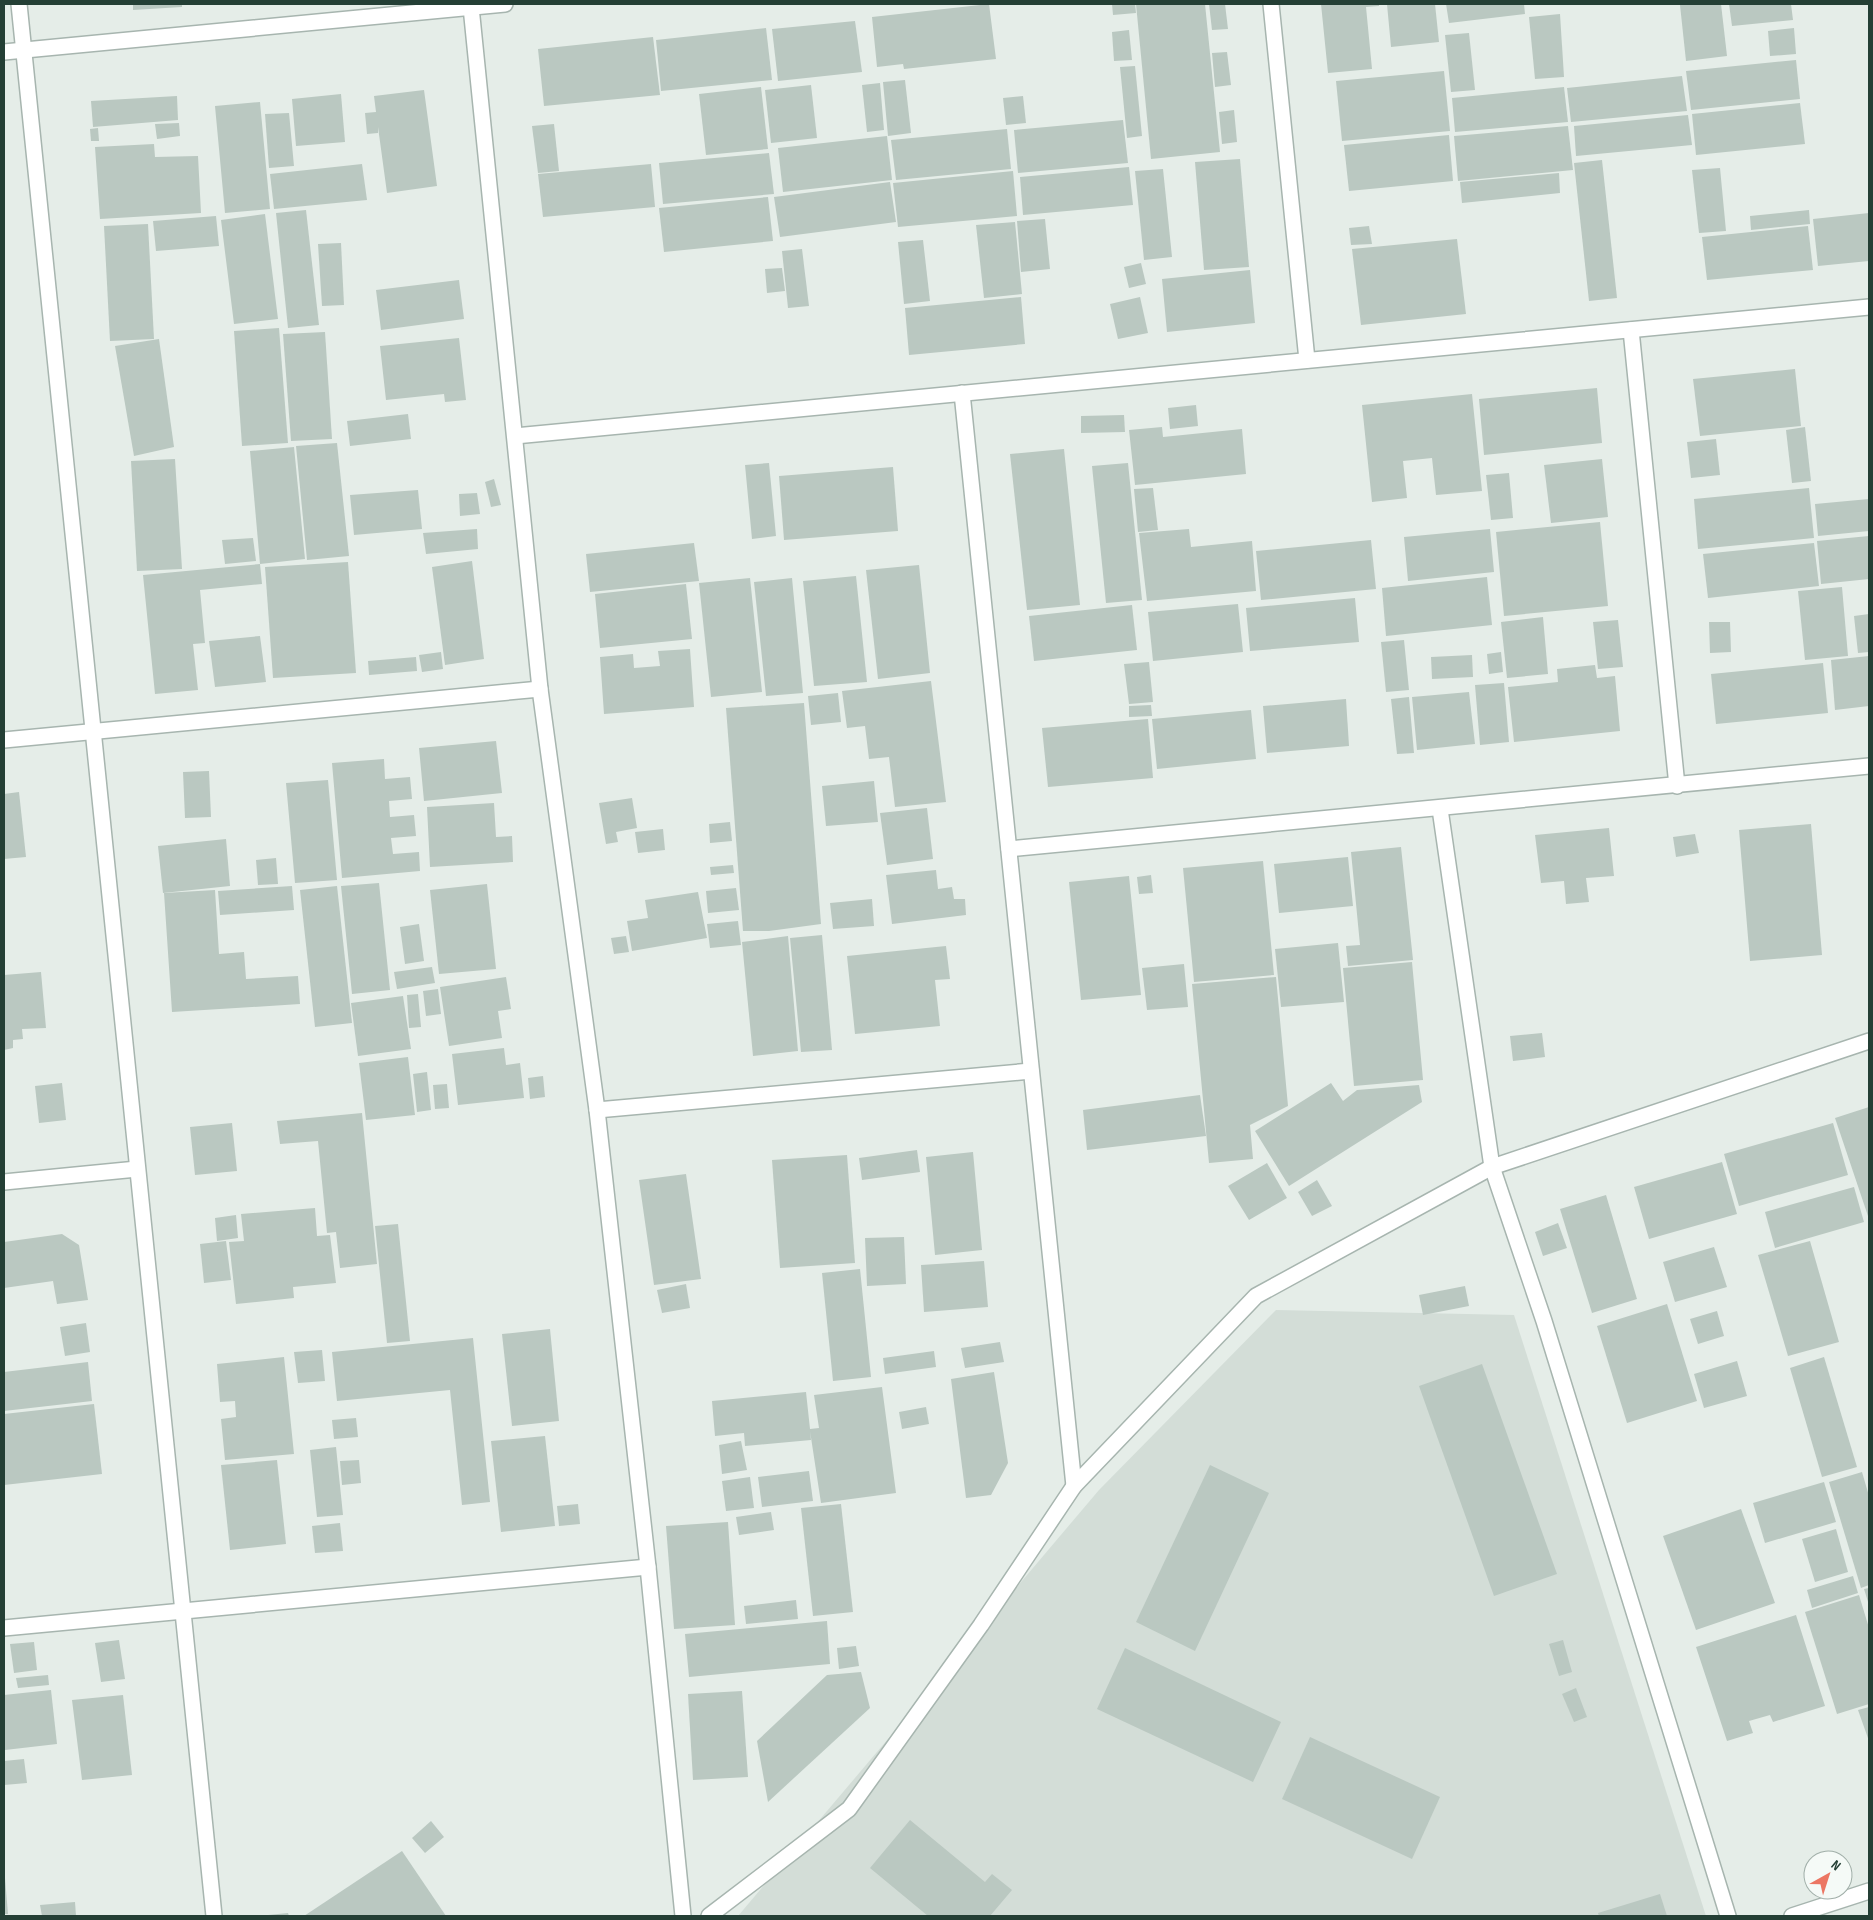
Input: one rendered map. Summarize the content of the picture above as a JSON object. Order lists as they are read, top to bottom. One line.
{"north":"top right"}
